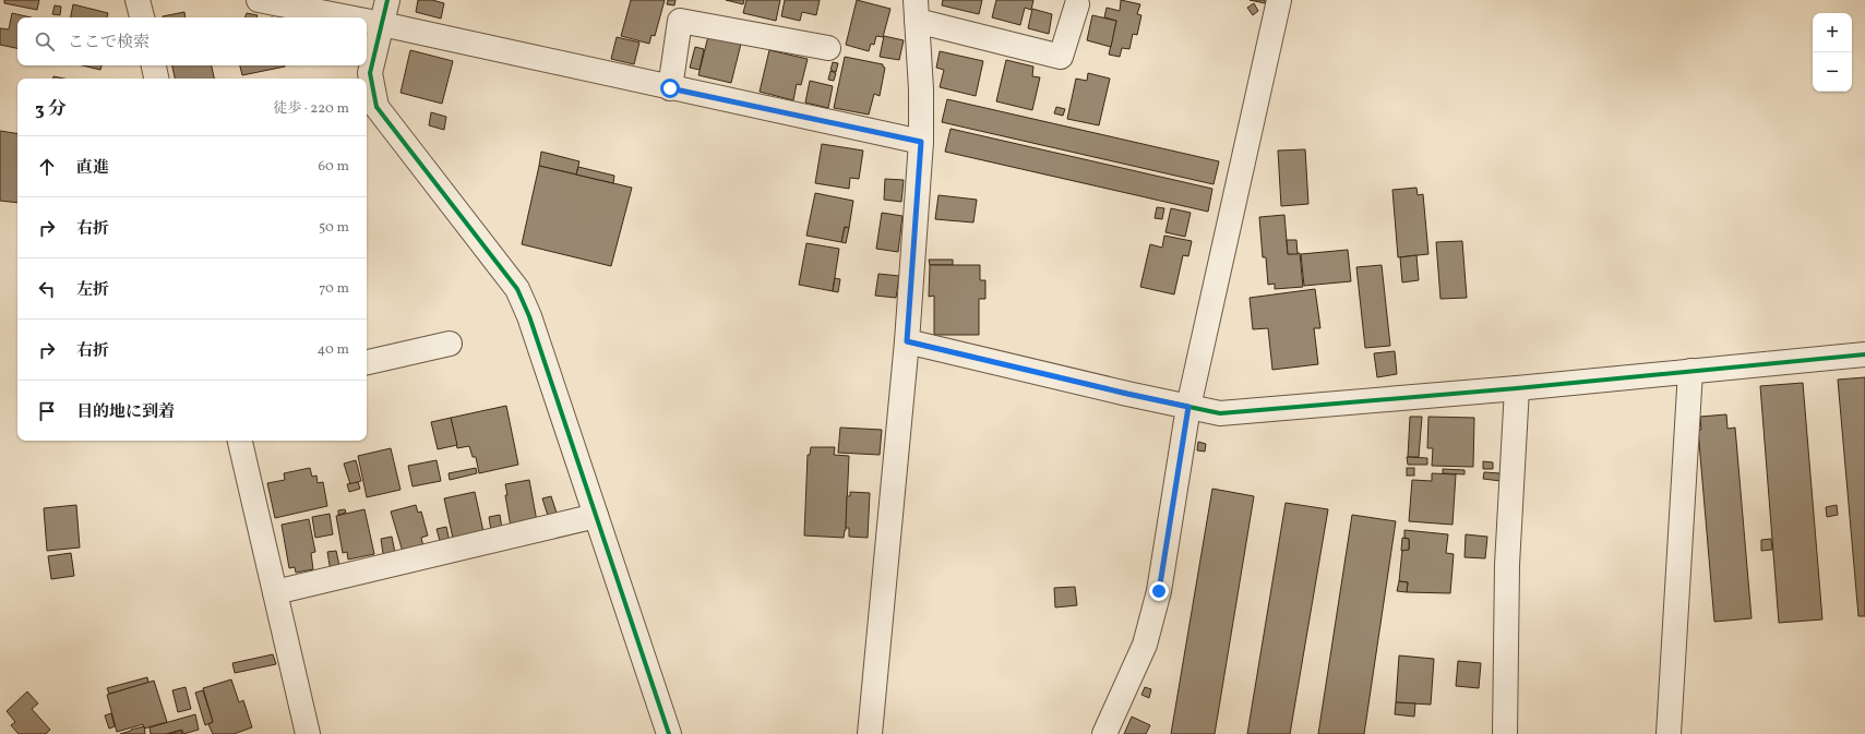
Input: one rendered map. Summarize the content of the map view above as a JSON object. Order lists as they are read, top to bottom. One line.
{"page":{"map_buttons":["+","−"],"search":"ここで検索","heading":["3 分","徒歩 · 220 m"],"list":[["直進","60 m"],["右折","50 m"],["左折","70 m"],["右折","40 m"],"目的地に到着"]}}
